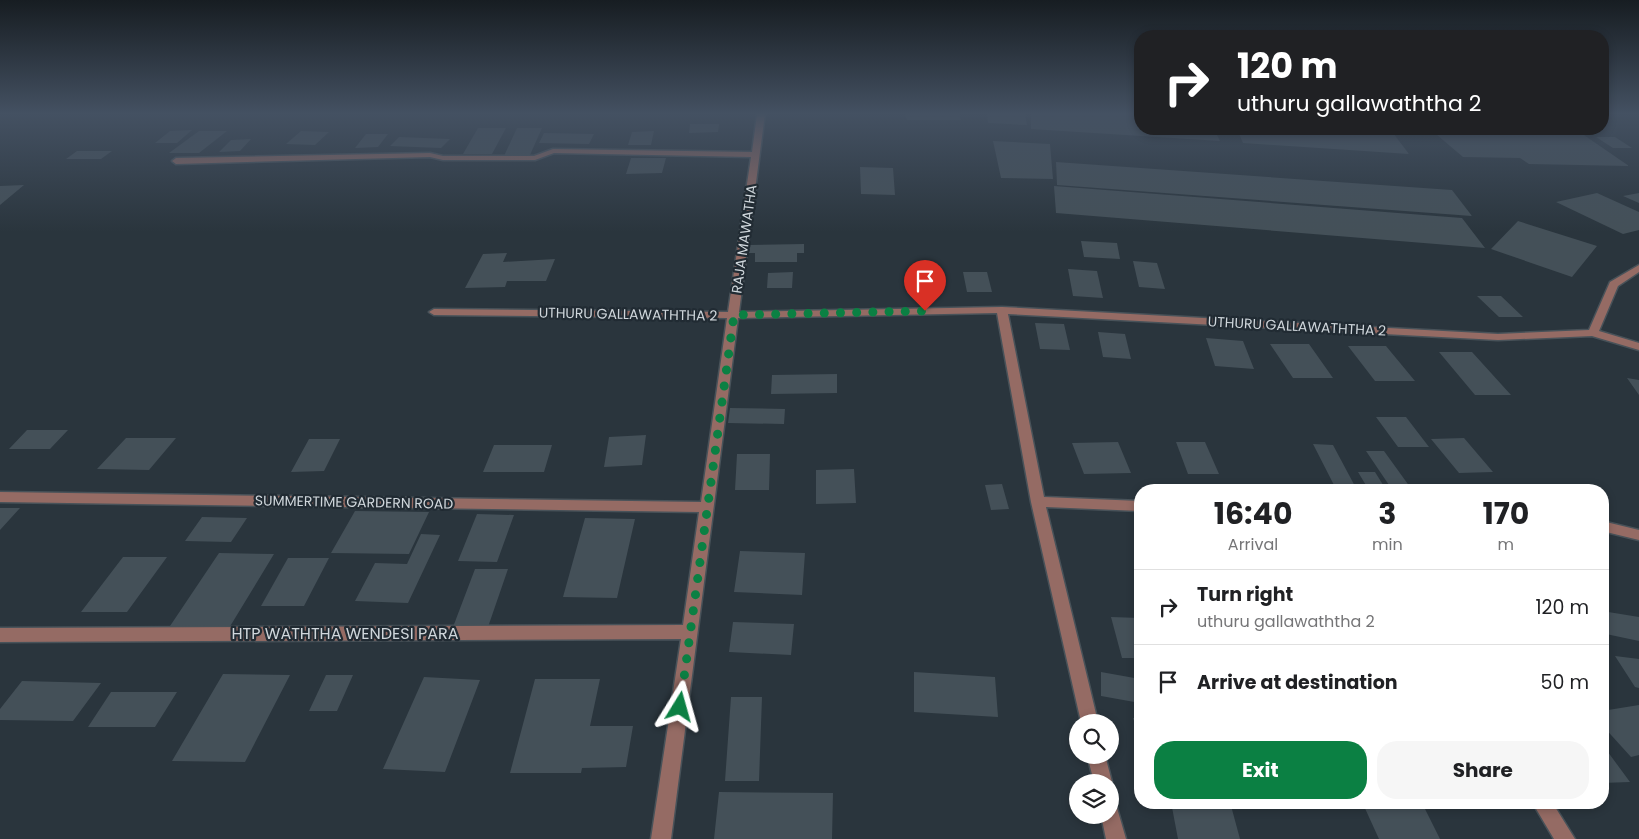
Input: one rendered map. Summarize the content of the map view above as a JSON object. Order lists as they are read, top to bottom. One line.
{"streets":{"street":["RAJA MAWATHA","UTHURU GALLAWATHTHA 2","SUMMERTIME GARDERN ROAD","HTP WATHTHA WENDESI PARA"]},"crossings":[["RAJA MAWATHA","UTHURU GALLAWATHTHA 2"],["RAJA MAWATHA","SUMMERTIME GARDERN ROAD"],["RAJA MAWATHA","HTP WATHTHA WENDESI PARA"]],"page":{"turn":["120 m","uthuru gallawaththa 2"],"eta":["16:40","Arrival","3","min","170","m"],"list":[{"name":"Turn right","note":"uthuru gallawaththa 2","value":"120 m"},{"name":"Arrive at destination","value":"50 m"}],"buttons":["Exit","Share"]}}
